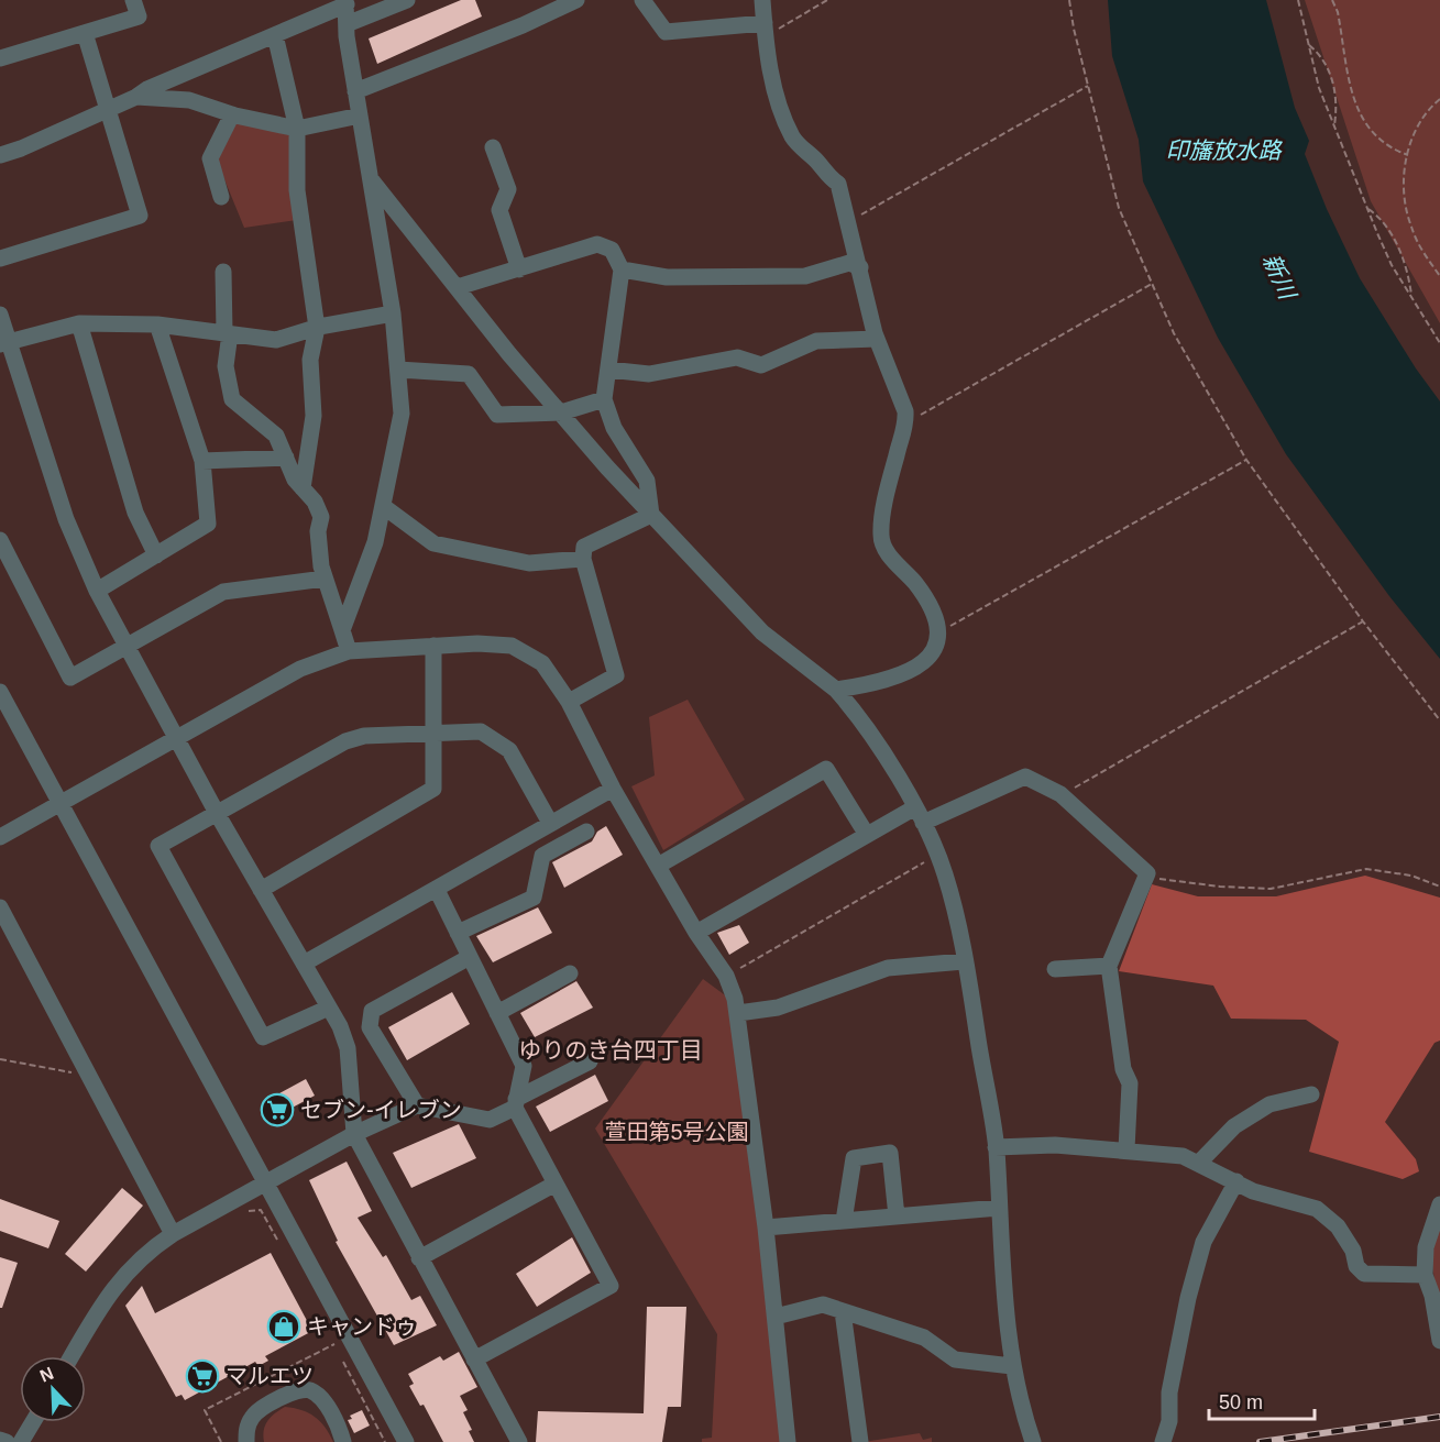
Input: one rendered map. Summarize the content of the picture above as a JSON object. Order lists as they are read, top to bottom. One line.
{"districts":["ゆりのき台四丁目"],"water":["印旛放水路","新川"],"parks":["萱田第5号公園"],"places":{"supermarket":["セブン-イレブン","マルエツ"],"shop":["キャンドゥ"]},"scale_bar":"50 m","north":"top left"}
